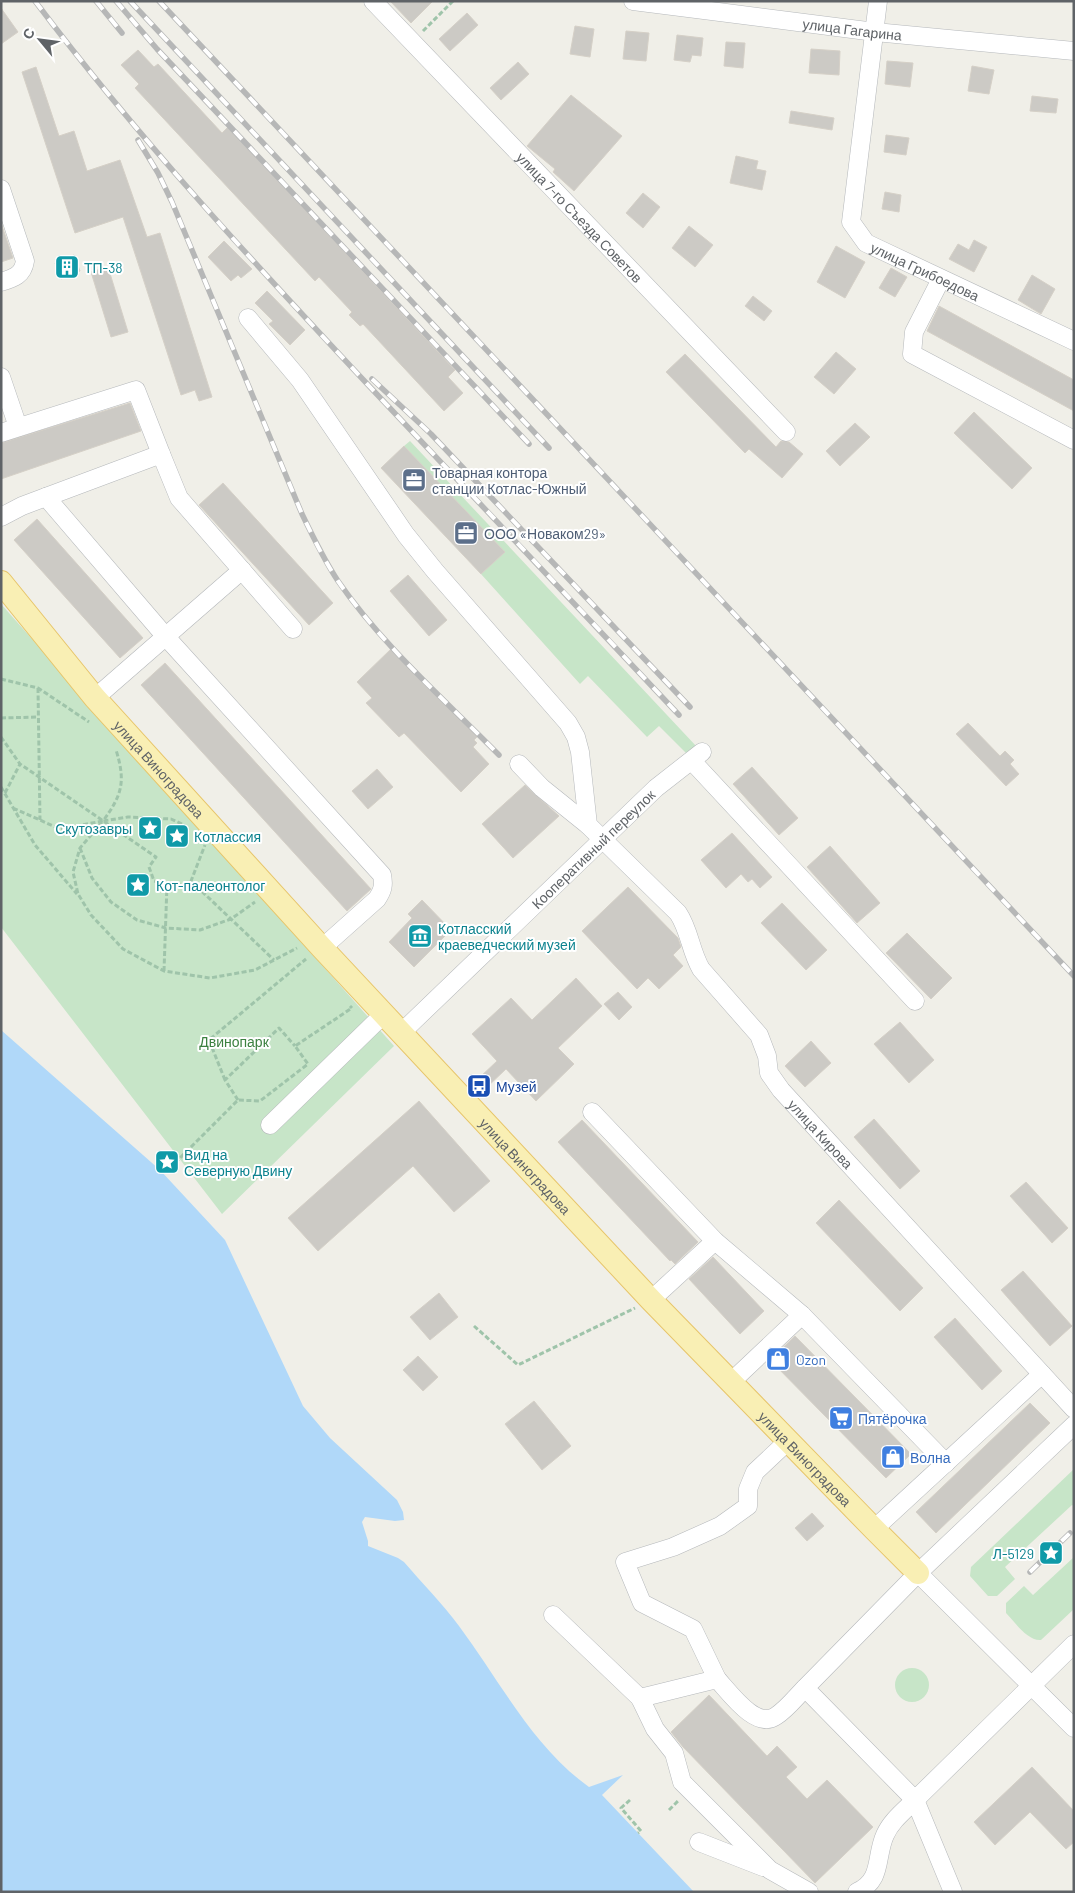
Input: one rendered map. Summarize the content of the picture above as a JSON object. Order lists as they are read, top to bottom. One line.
{"streets":{"main road":["улица Виноградова"],"street":["улица Гагарина","улица 7-го Съезда Советов","улица Грибоедова","Кооперативный переулок","улица Кирова"]},"crossings":[["улица Гагарина","улица Грибоедова"],["улица Виноградова","Кооперативный переулок"],["Кооперативный переулок","улица Кирова"]],"parks":["Двинопарк"],"places":{"building":["ТП-38"],"office":["Товарная контора станции Котлас-Южный","ООО «Новаком29»"],"place":["Скутозавры","Котлассия","Кот-палеонтолог","Вид на Северную Двину","Л-5129"],"museum":["Котласский краеведческий музей"],"bus stop":["Музей"],"shop":["Ozon","Волна"],"supermarket":["Пятёрочка"]},"north":"top left"}
